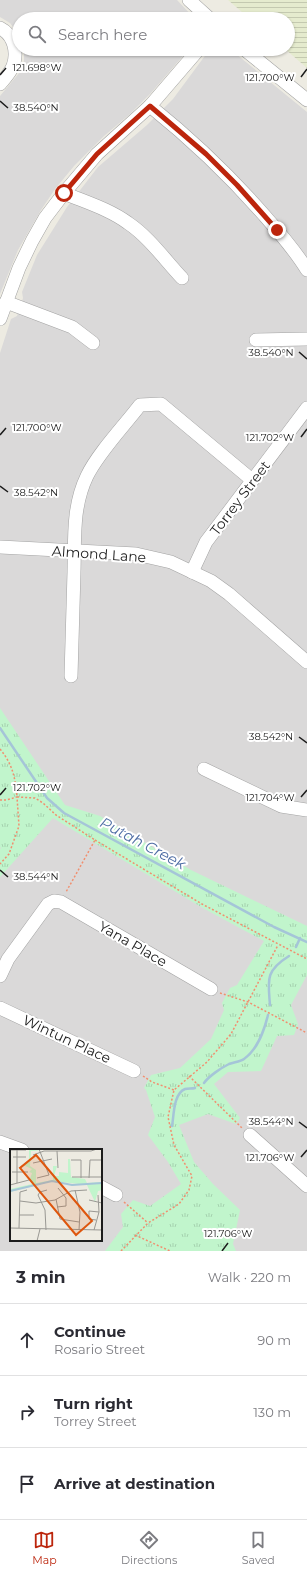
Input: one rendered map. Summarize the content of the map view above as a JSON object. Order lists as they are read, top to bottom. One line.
{"streets":{"street":["Torrey Street","Almond Lane","Yana Place","Wintun Place"]},"crossings":[["Torrey Street","Almond Lane"]],"water":["Putah Creek"],"page":{"search":"Search here","heading":["3 min","Walk · 220 m"],"list":[["Continue","Rosario Street","90 m"],["Turn right","Torrey Street","130 m"],"Arrive at destination"],"nav":["Map","Directions","Saved"]},"coordinates":["121.698°W","121.700°W","38.540°N","121.702°W","38.542°N","121.704°W","38.544°N","121.706°W"]}
